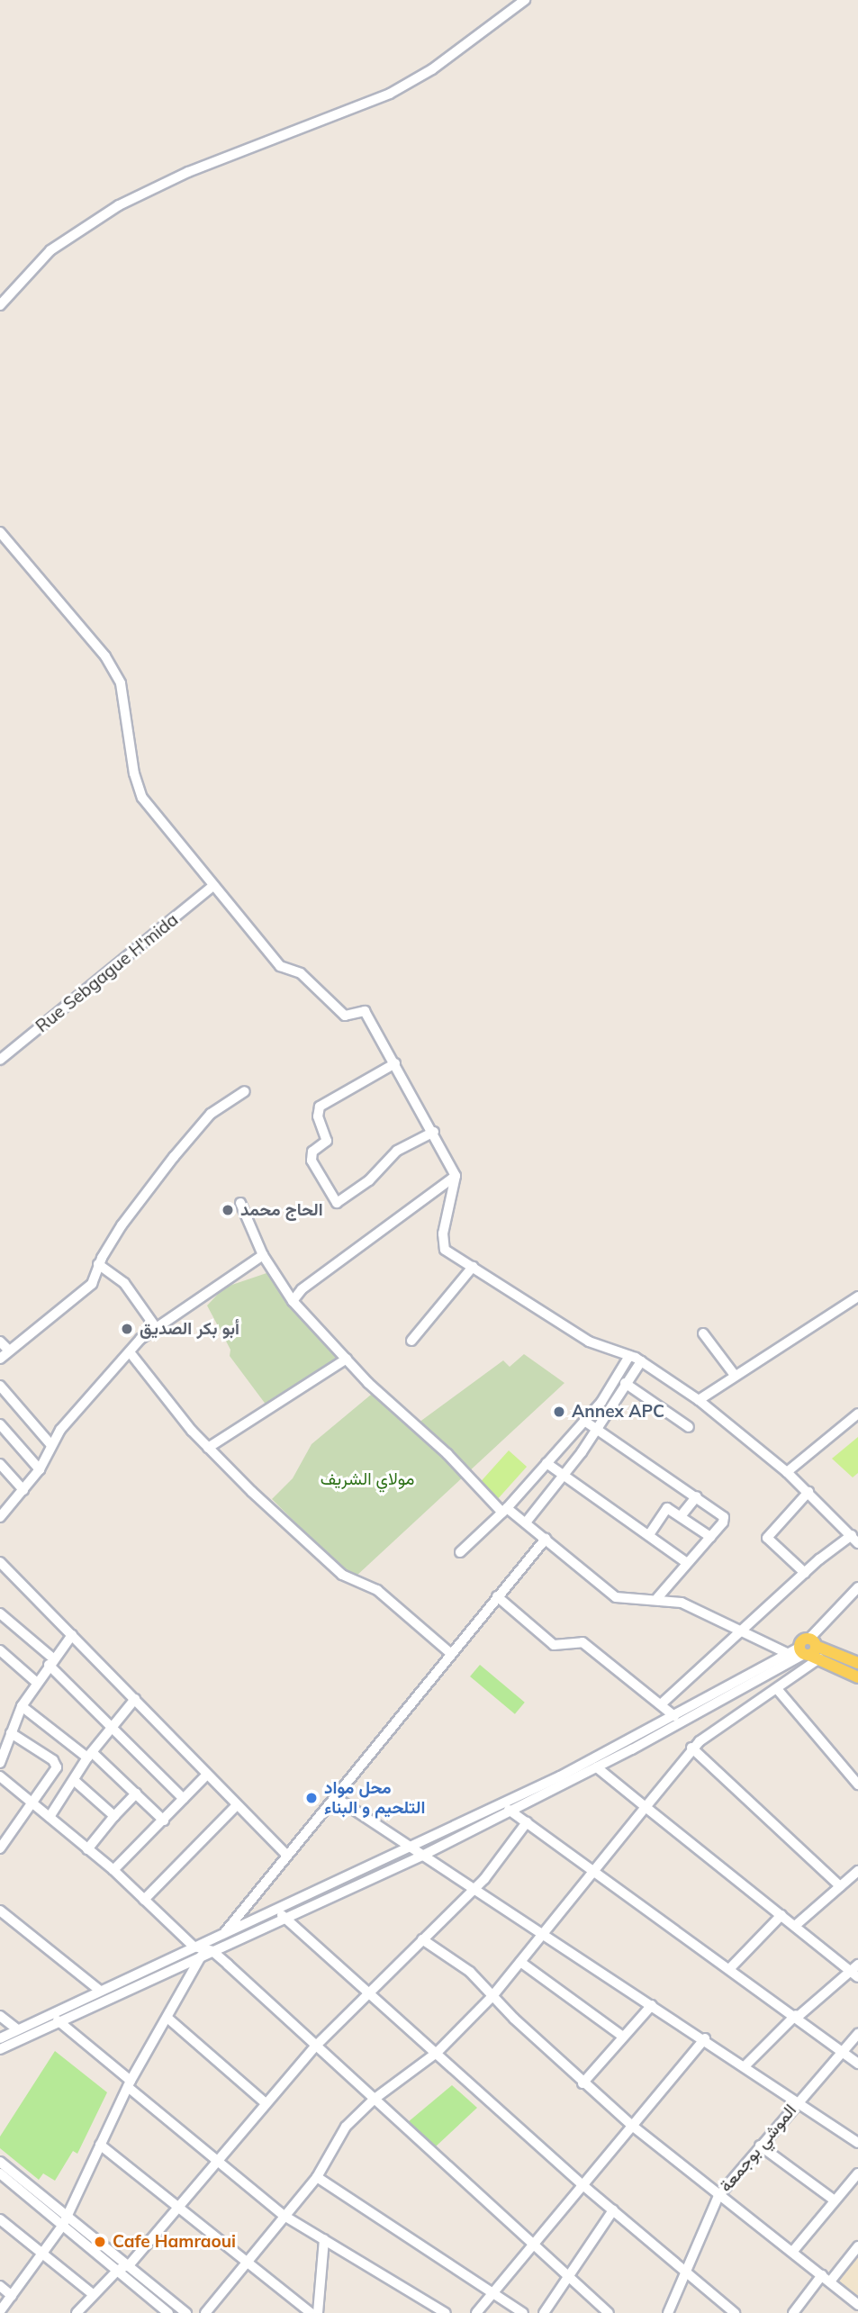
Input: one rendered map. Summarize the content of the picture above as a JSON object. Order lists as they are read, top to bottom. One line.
{"streets":{"street":["Rue Sebgague H'mida","الموشي بوجمعة"]},"parks":["مولاي الشريف"],"places":["الحاج محمد","أبو بكر الصديق","Annex APC","محل مواد التلحيم و البناء","Cafe Hamraoui"]}
